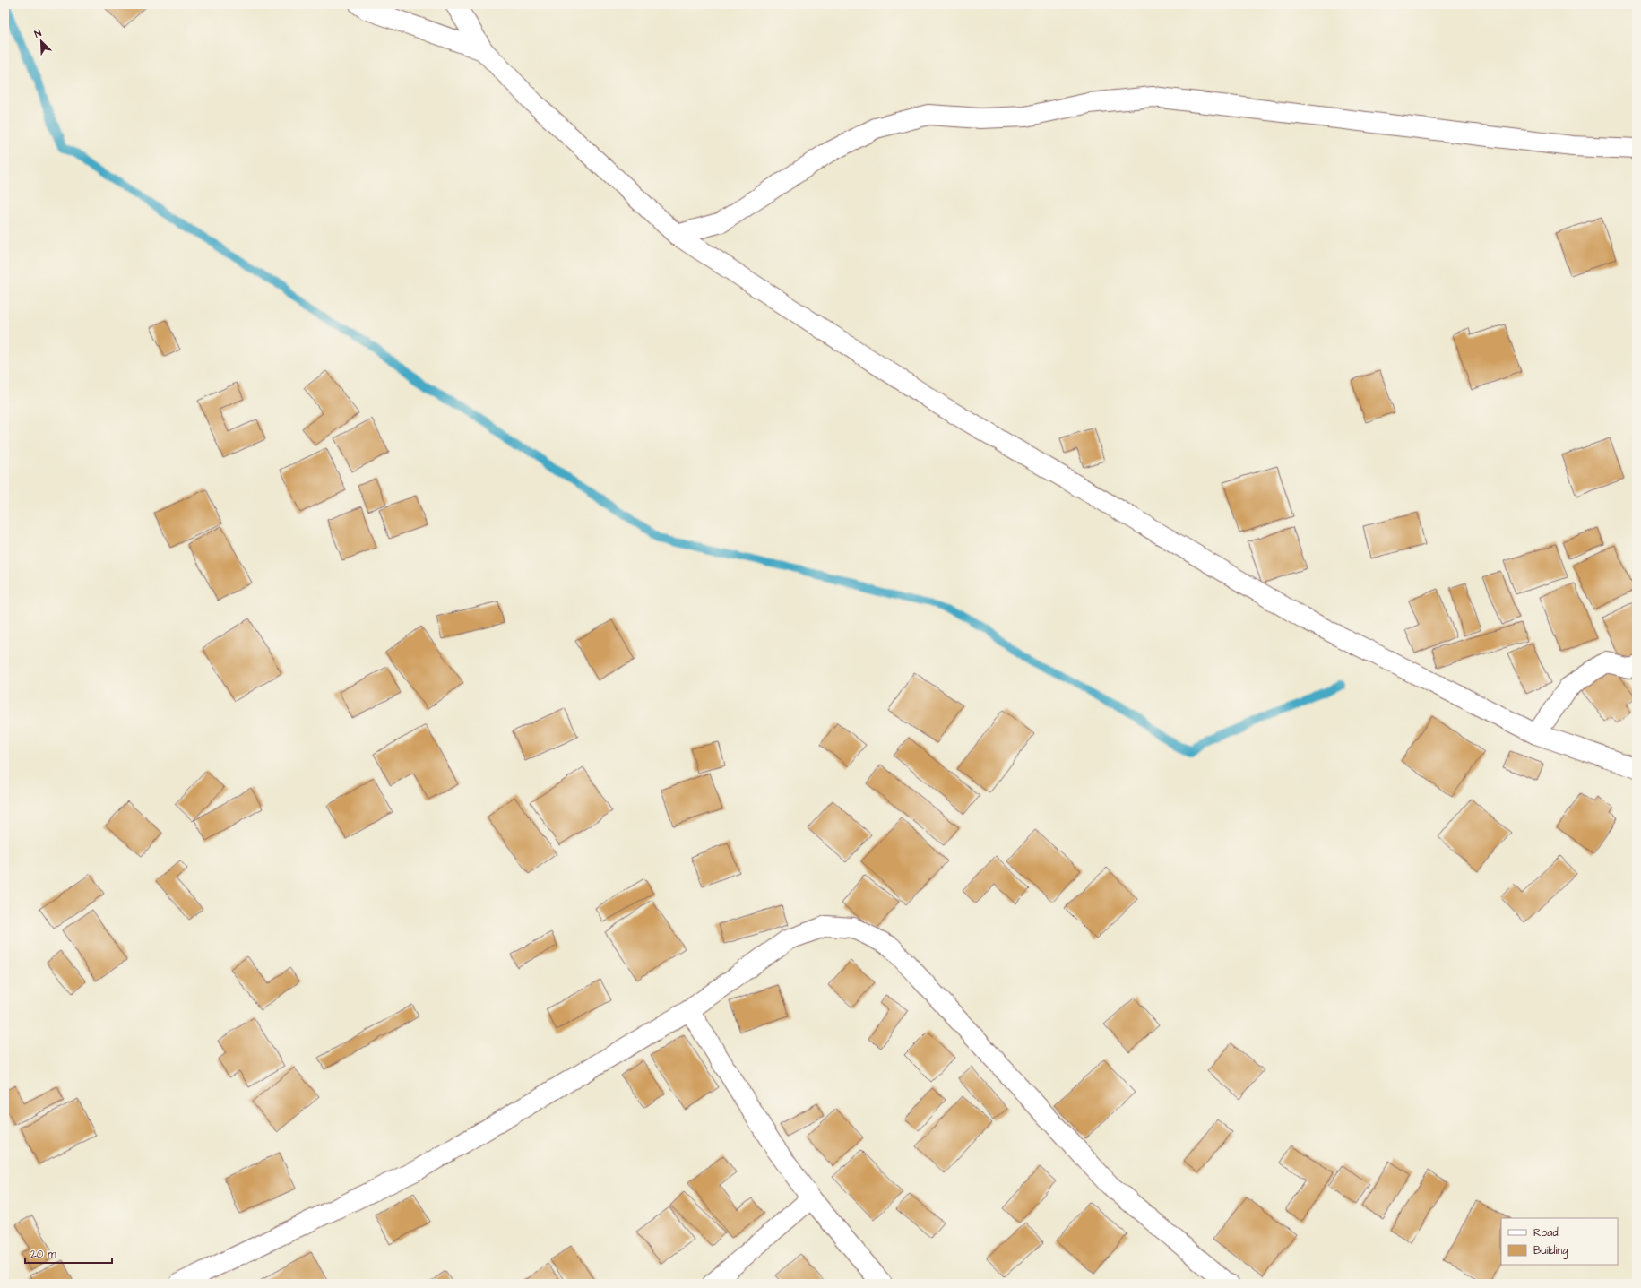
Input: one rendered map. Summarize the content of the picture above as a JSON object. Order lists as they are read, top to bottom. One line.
{"legend":["Road","Building"],"scale_bar":"20 m","north":"top left"}
